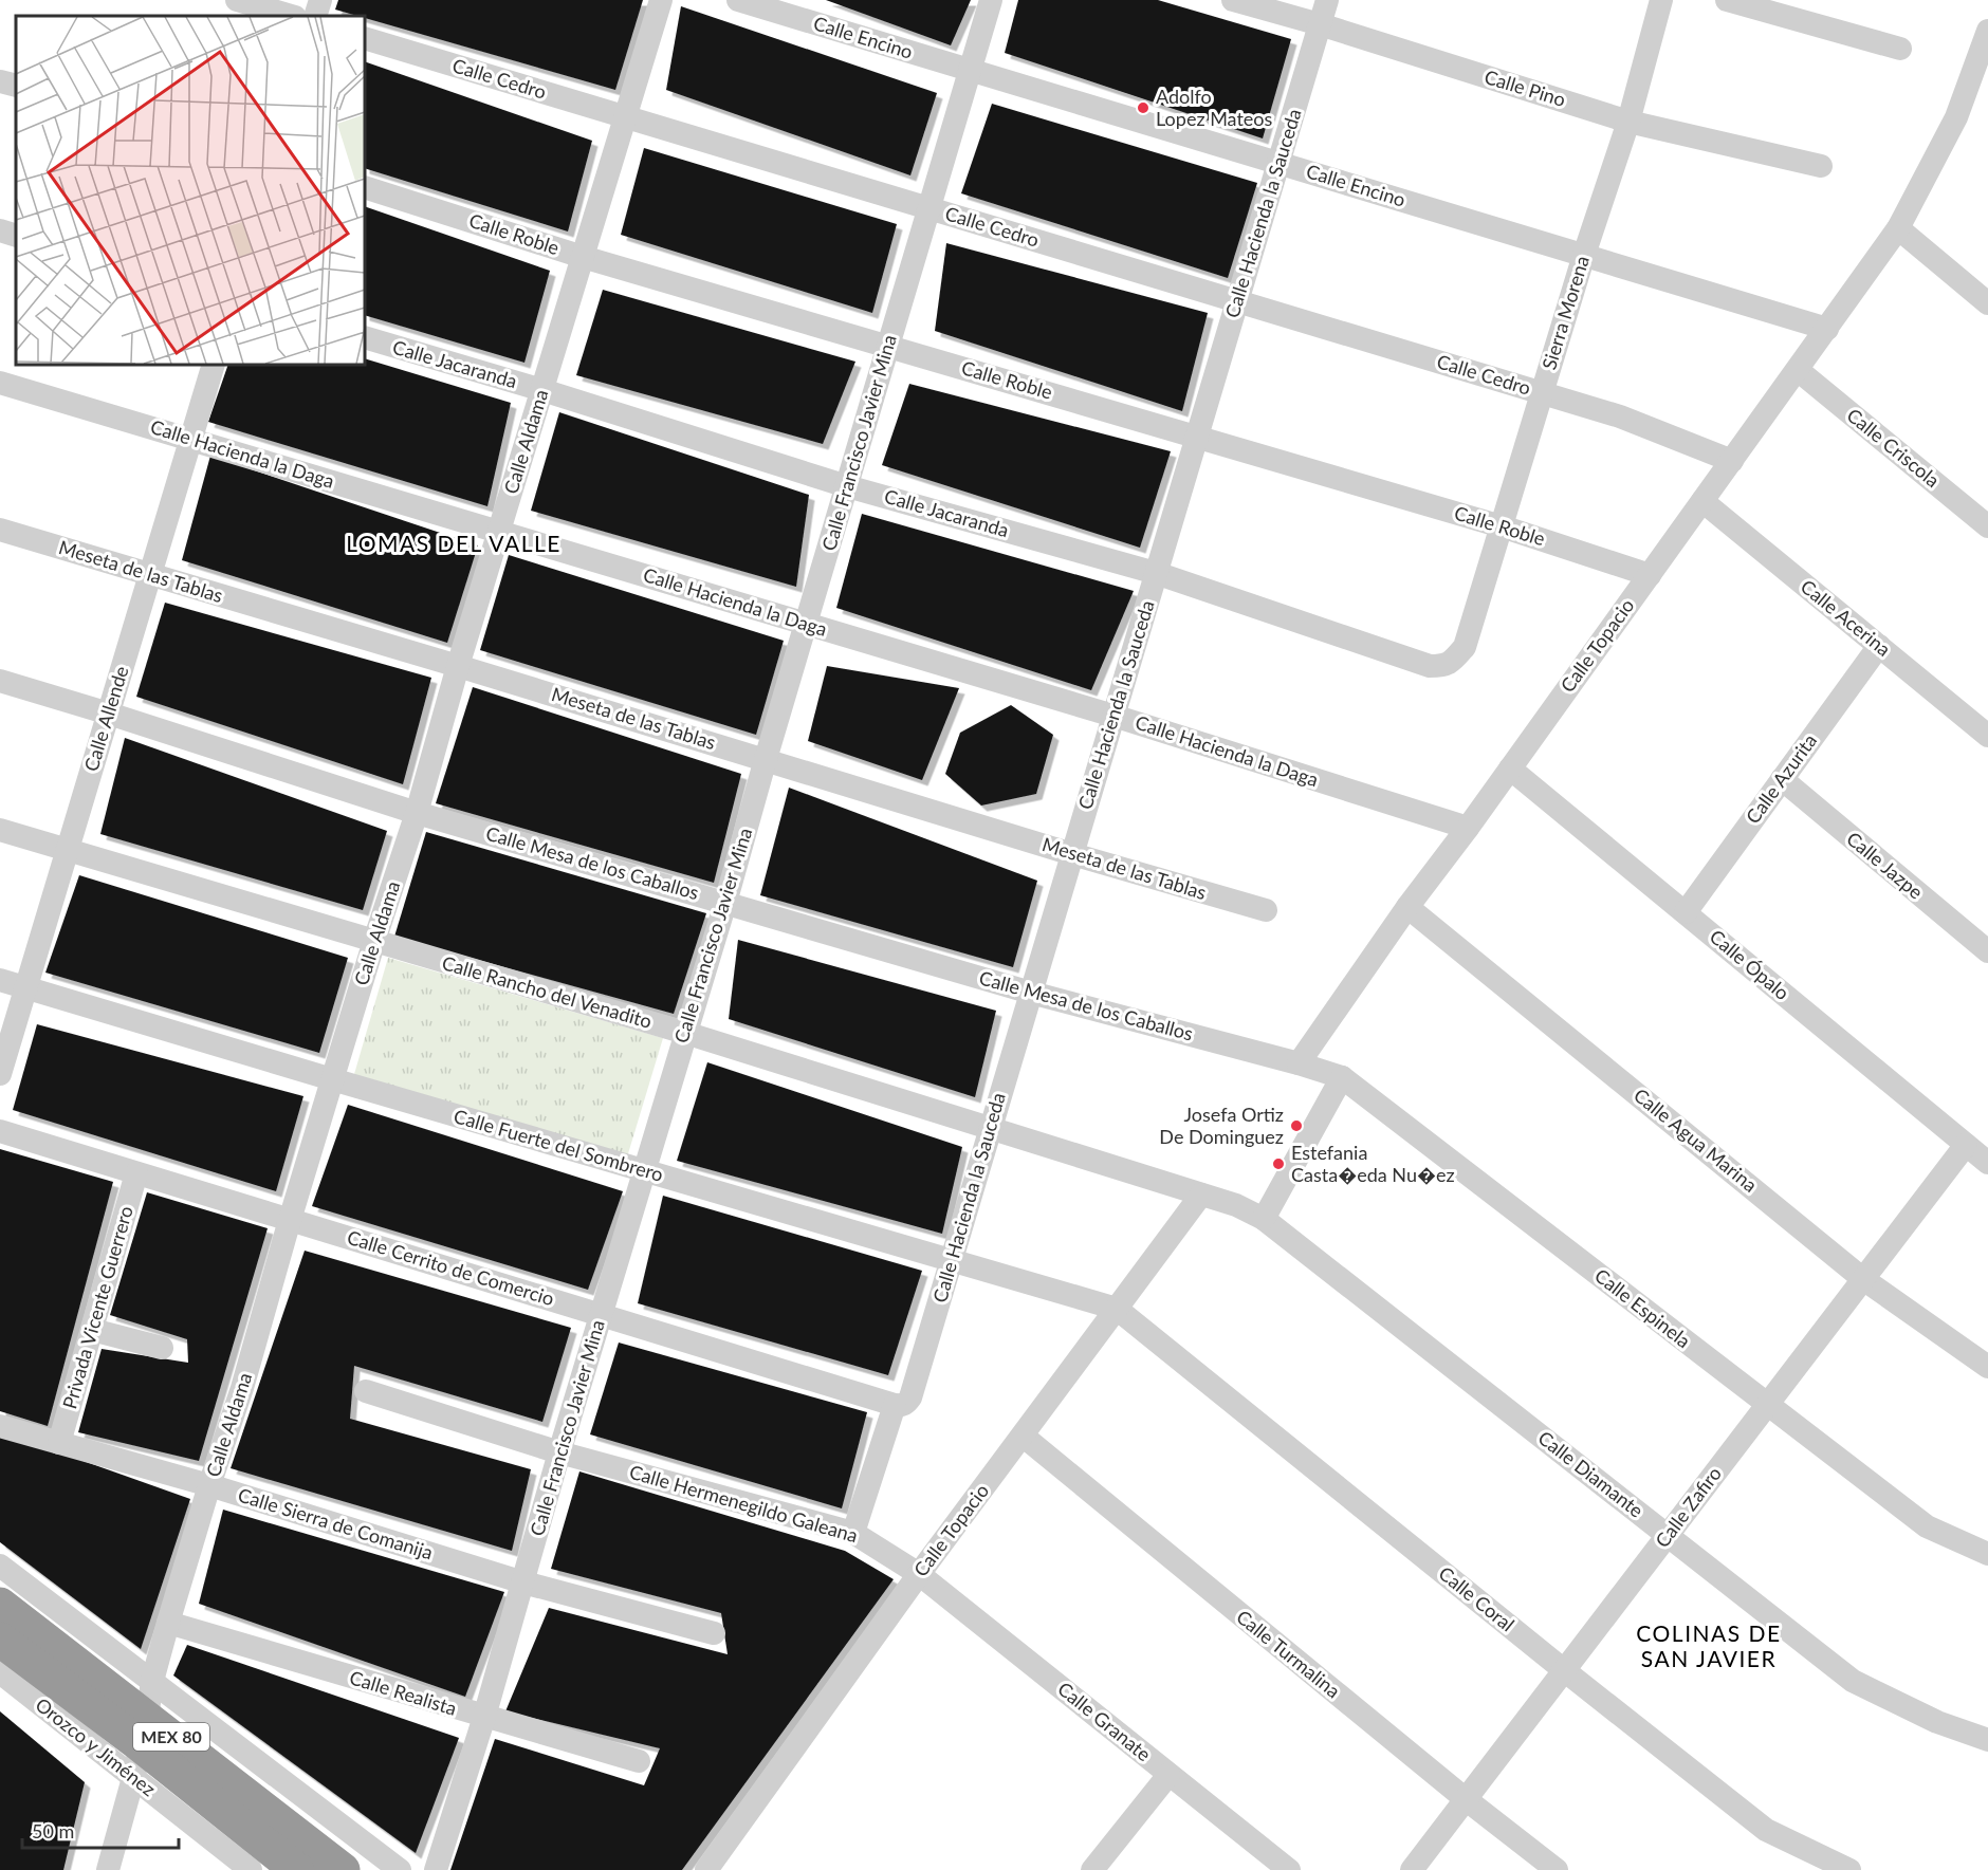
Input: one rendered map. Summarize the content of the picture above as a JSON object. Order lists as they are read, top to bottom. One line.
{"streets":{"highway":["MEX 80","Orozco y Jiménez"],"street":["Calle Encino","Calle Cedro","Calle Pino","Calle Hacienda la Sauceda","Calle Roble","Sierra Morena","Calle Jacaranda","Calle Aldama","Calle Francisco Javier Mina","Calle Criscola","Calle Hacienda la Daga","Meseta de las Tablas","Calle Acerina","Calle Topacio","Calle Allende","Calle Azurita","Calle Mesa de los Caballos","Calle Jazpe","Calle Ópalo","Calle Rancho del Venadito","Calle Agua Marina","Calle Fuerte del Sombrero","Calle Cerrito de Comercio","Privada Vicente Guerrero","Calle Espinela","Calle Diamante","Calle Hermenegildo Galeana","Calle Zafiro","Calle Sierra de Comanija","Calle Coral","Calle Turmalina","Calle Realista","Calle Granate"]},"crossings":[["Calle Encino","Calle Hacienda la Sauceda"],["Calle Encino","Sierra Morena"],["Calle Encino","Calle Francisco Javier Mina"],["Calle Encino","Calle Topacio"],["Calle Cedro","Calle Hacienda la Sauceda"],["Calle Cedro","Sierra Morena"],["Calle Cedro","Calle Aldama"],["Calle Cedro","Calle Francisco Javier Mina"],["Calle Cedro","Calle Topacio"],["Calle Pino","Calle Hacienda la Sauceda"],["Calle Pino","Sierra Morena"],["Calle Hacienda la Sauceda","Calle Roble"],["Calle Hacienda la Sauceda","Calle Jacaranda"],["Calle Hacienda la Sauceda","Calle Hacienda la Daga"],["Calle Hacienda la Sauceda","Meseta de las Tablas"],["Calle Hacienda la Sauceda","Calle Mesa de los Caballos"],["Calle Hacienda la Sauceda","Calle Rancho del Venadito"],["Calle Hacienda la Sauceda","Calle Fuerte del Sombrero"],["Calle Hacienda la Sauceda","Calle Cerrito de Comercio"],["Calle Hacienda la Sauceda","Calle Hermenegildo Galeana"],["Calle Roble","Sierra Morena"],["Calle Roble","Calle Aldama"],["Calle Roble","Calle Francisco Javier Mina"],["Calle Roble","Calle Topacio"],["Sierra Morena","Calle Jacaranda"],["Calle Jacaranda","Calle Aldama"],["Calle Jacaranda","Calle Francisco Javier Mina"],["Calle Aldama","Calle Hacienda la Daga"],["Calle Aldama","Meseta de las Tablas"],["Calle Aldama","Calle Mesa de los Caballos"],["Calle Aldama","Calle Rancho del Venadito"],["Calle Aldama","Calle Fuerte del Sombrero"],["Calle Aldama","Calle Cerrito de Comercio"],["Calle Aldama","Calle Sierra de Comanija"],["Calle Aldama","Calle Realista"],["Calle Aldama","MEX 80"],["Calle Aldama","Orozco y Jiménez"],["Calle Francisco Javier Mina","Calle Hacienda la Daga"],["Calle Francisco Javier Mina","Meseta de las Tablas"],["Calle Francisco Javier Mina","Calle Mesa de los Caballos"],["Calle Francisco Javier Mina","Calle Rancho del Venadito"],["Calle Francisco Javier Mina","Calle Fuerte del Sombrero"],["Calle Francisco Javier Mina","Calle Cerrito de Comercio"],["Calle Francisco Javier Mina","Calle Hermenegildo Galeana"],["Calle Francisco Javier Mina","Calle Sierra de Comanija"],["Calle Francisco Javier Mina","Calle Realista"],["Calle Criscola","Calle Topacio"],["Calle Hacienda la Daga","Calle Topacio"],["Calle Hacienda la Daga","Calle Allende"],["Meseta de las Tablas","Calle Allende"],["Calle Acerina","Calle Topacio"],["Calle Acerina","Calle Azurita"],["Calle Topacio","Calle Mesa de los Caballos"],["Calle Topacio","Calle Ópalo"],["Calle Topacio","Calle Rancho del Venadito"],["Calle Topacio","Calle Agua Marina"],["Calle Topacio","Calle Fuerte del Sombrero"],["Calle Topacio","Calle Espinela"],["Calle Topacio","Calle Diamante"],["Calle Topacio","Calle Hermenegildo Galeana"],["Calle Topacio","Calle Coral"],["Calle Topacio","Calle Turmalina"],["Calle Topacio","Calle Granate"],["Calle Allende","Calle Mesa de los Caballos"],["Calle Allende","Calle Rancho del Venadito"],["Calle Allende","Calle Fuerte del Sombrero"],["Calle Azurita","Calle Jazpe"],["Calle Azurita","Calle Ópalo"],["Calle Mesa de los Caballos","Calle Espinela"],["Calle Ópalo","Calle Zafiro"],["Calle Rancho del Venadito","Calle Diamante"],["Calle Agua Marina","Calle Zafiro"],["Calle Fuerte del Sombrero","Calle Coral"],["Calle Cerrito de Comercio","Privada Vicente Guerrero"],["Privada Vicente Guerrero","Calle Sierra de Comanija"],["Calle Espinela","Calle Zafiro"],["Calle Diamante","Calle Zafiro"],["Calle Hermenegildo Galeana","Calle Granate"],["Calle Zafiro","Calle Coral"],["Calle Zafiro","Calle Turmalina"]],"districts":["LOMAS DEL VALLE","COLINAS DE SAN JAVIER"],"places":["Adolfo Lopez Mateos","Josefa Ortiz De Dominguez","Estefania Casta�eda Nu�ez"],"scale_bar":"50 m"}
